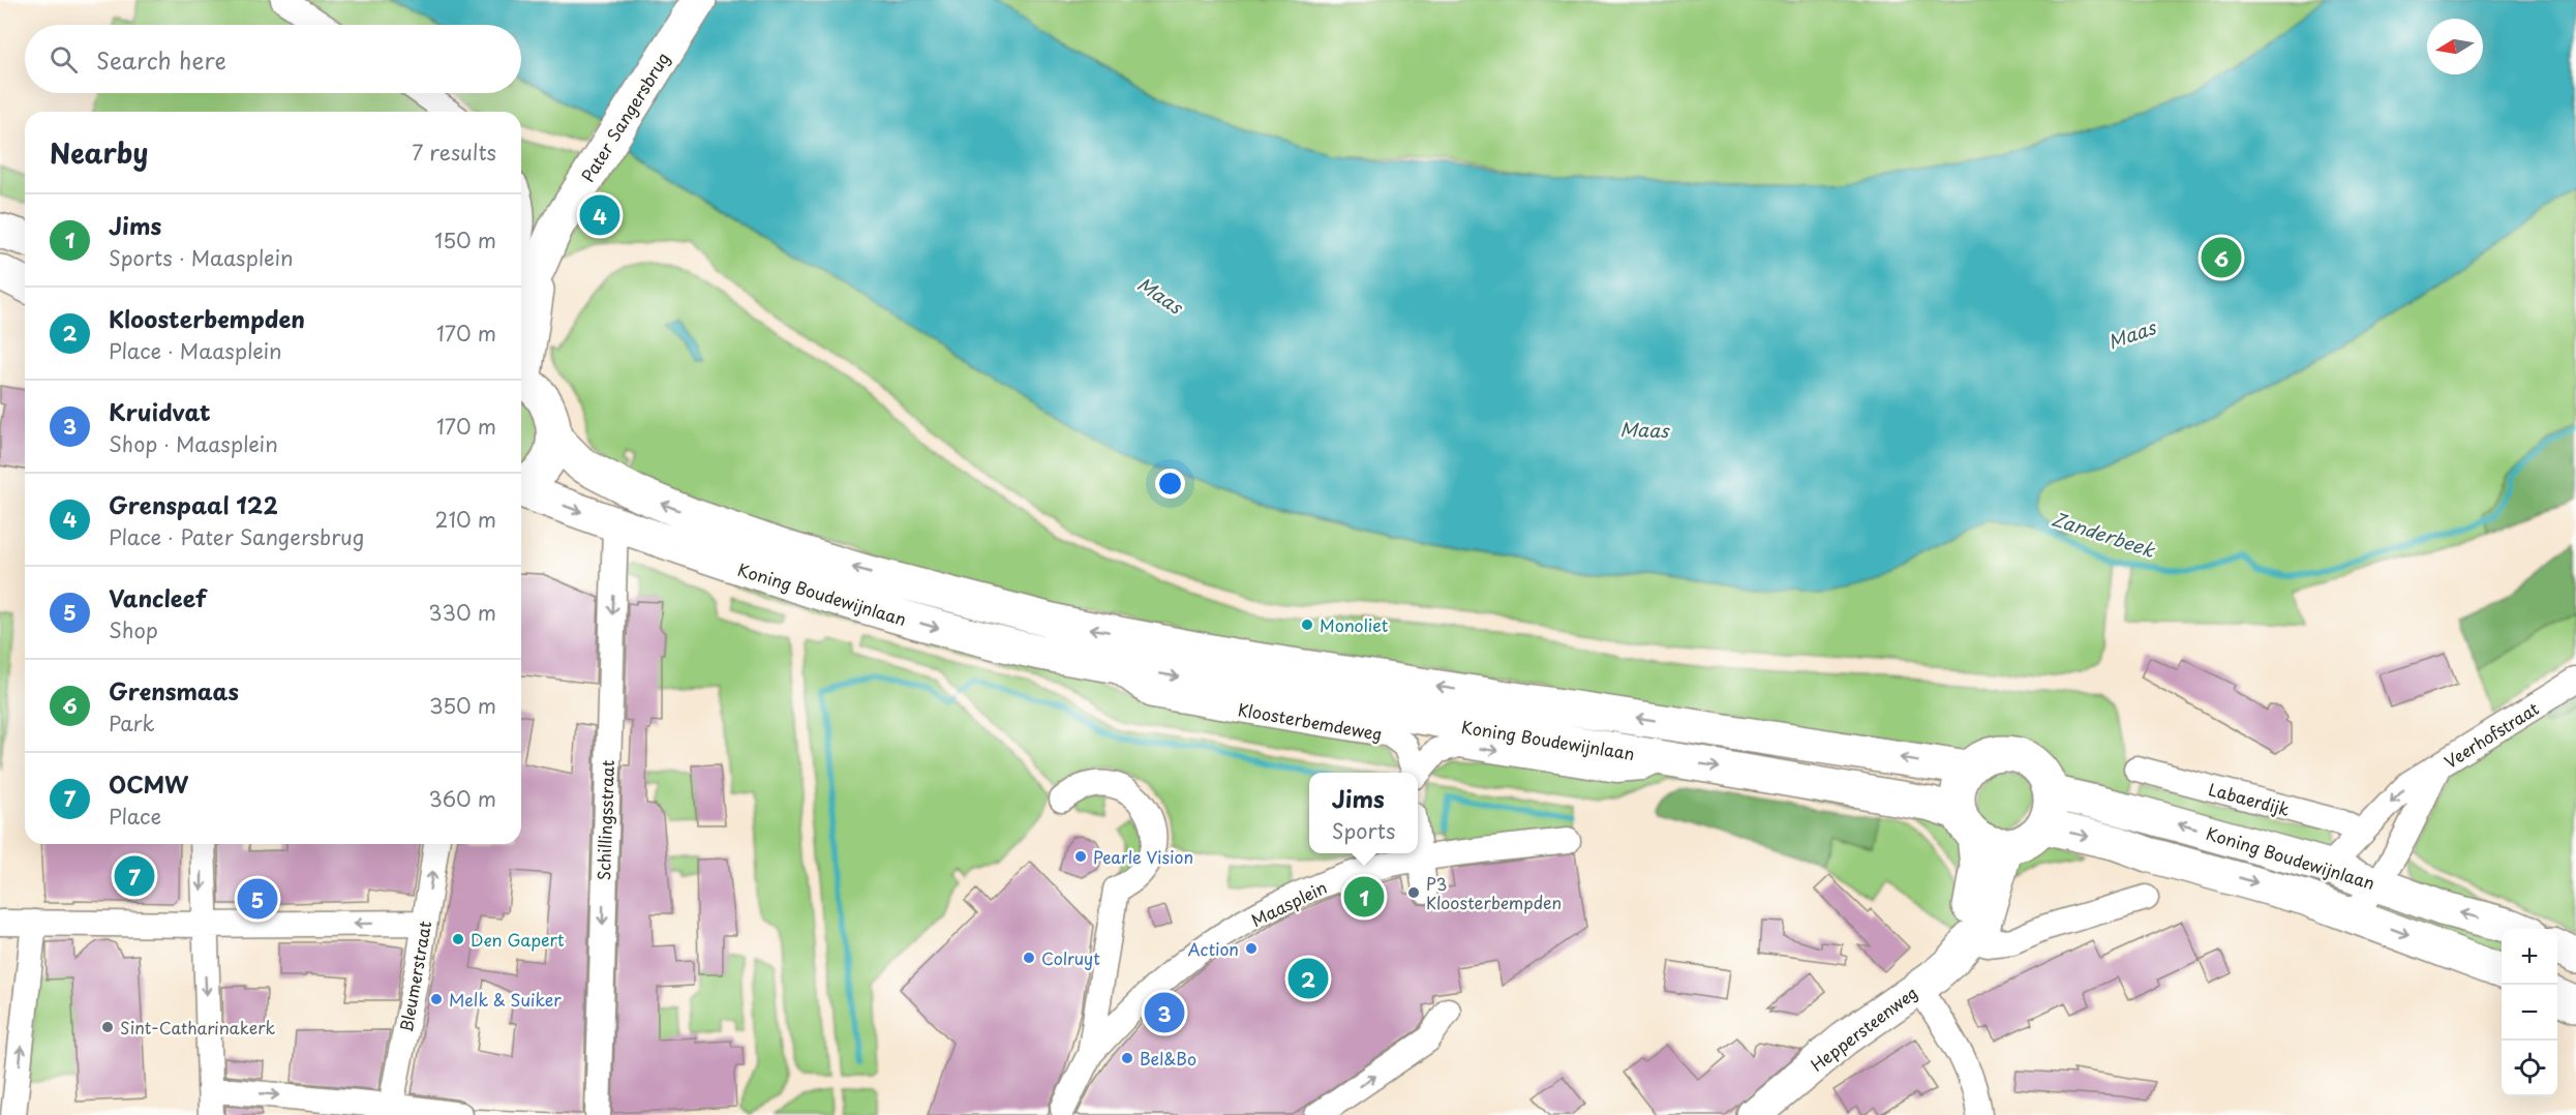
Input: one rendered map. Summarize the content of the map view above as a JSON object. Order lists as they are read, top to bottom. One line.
{"streets":{"main road":["Pater Sangersbrug","Koning Boudewijnlaan","Heppersteenweg"],"street":["Kloosterbemdeweg","Veerhofstraat","Labaerdijk","Schillingsstraat","Maasplein","Bleumerstraat"]},"crossings":[["Koning Boudewijnlaan","Kloosterbemdeweg"],["Koning Boudewijnlaan","Veerhofstraat"],["Koning Boudewijnlaan","Schillingsstraat"],["Koning Boudewijnlaan","Heppersteenweg"],["Veerhofstraat","Labaerdijk"]],"one_way":["Schillingsstraat"],"water":["Maas","Zanderbeek"],"places":["Monoliet","Pearle Vision","P3 Kloosterbempden","Den Gapert","Action","Colruyt","Melk & Suiker","Sint-Catharinakerk","Bel&Bo"],"north":"left","page":{"search":"Search here","heading":["Nearby","7 results"],"pins":["4","6","7","1","5","2","3"],"list":[{"mark":"1","name":"Jims","note":"Sports · Maasplein","value":"150 m"},{"mark":"2","name":"Kloosterbempden","note":"Place · Maasplein","value":"170 m"},{"mark":"3","name":"Kruidvat","note":"Shop · Maasplein","value":"170 m"},{"mark":"4","name":"Grenspaal 122","note":"Place · Pater Sangersbrug","value":"210 m"},{"mark":"5","name":"Vancleef","note":"Shop","value":"330 m"},{"mark":"6","name":"Grensmaas","note":"Park","value":"350 m"},{"mark":"7","name":"OCMW","note":"Place","value":"360 m"}],"popup":["Jims","Sports"],"map_buttons":["+","−"]}}
